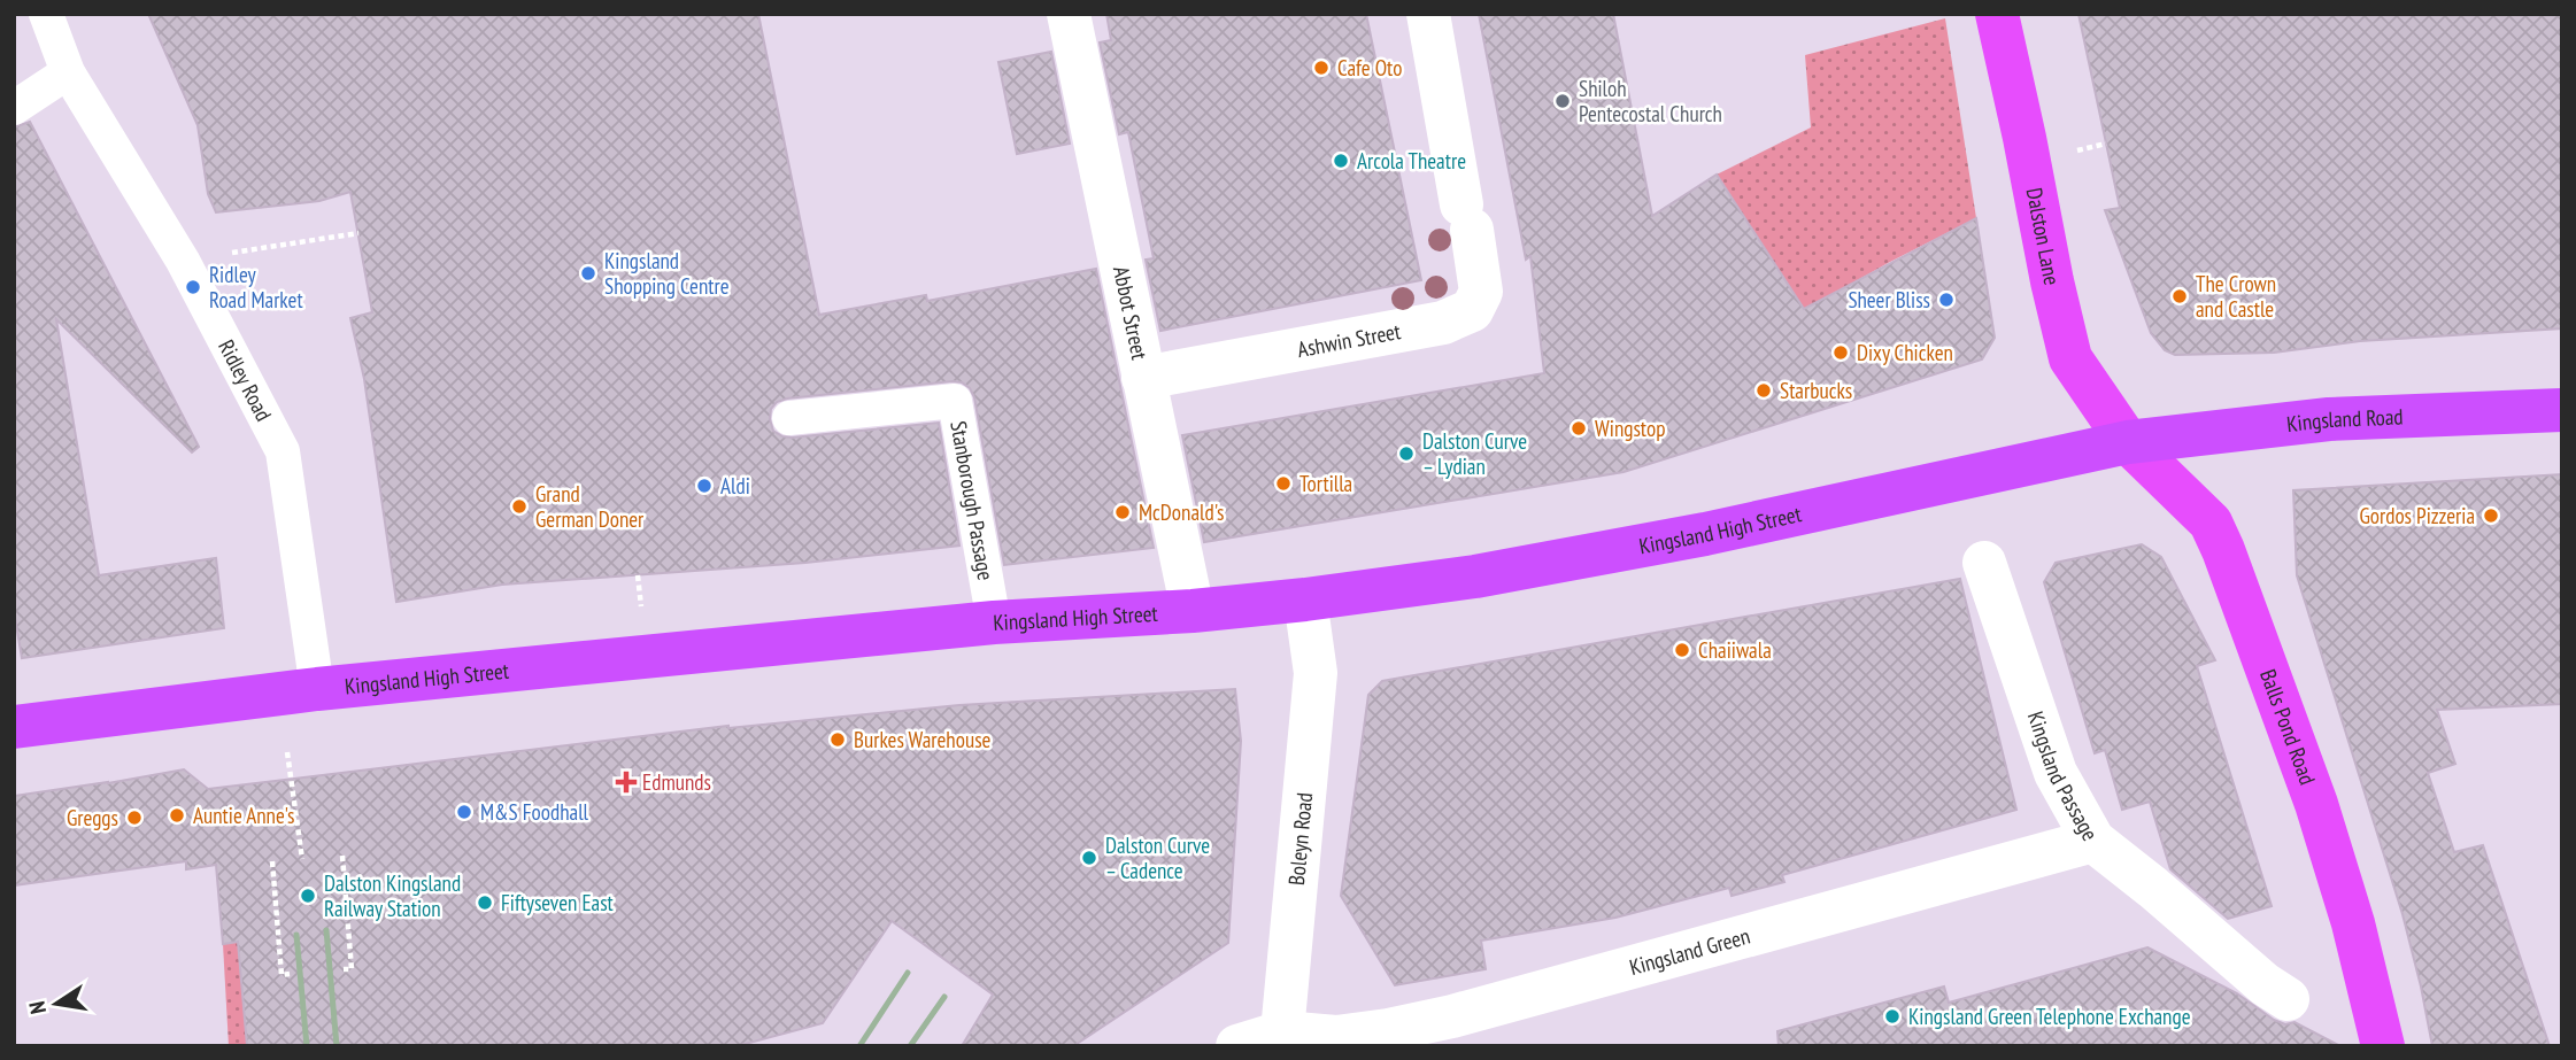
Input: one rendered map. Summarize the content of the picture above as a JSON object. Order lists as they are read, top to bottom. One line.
{"streets":{"highway":["Kingsland Road","Kingsland High Street"],"main road":["Dalston Lane","Balls Pond Road"],"street":["Abbot Street","Ashwin Street","Ridley Road","Stanborough Passage","Kingsland Passage","Boleyn Road","Kingsland Green"]},"crossings":[["Dalston Lane","Kingsland Road"],["Dalston Lane","Kingsland High Street"],["Dalston Lane","Balls Pond Road"],["Abbot Street","Ashwin Street"],["Abbot Street","Kingsland High Street"],["Ridley Road","Kingsland High Street"],["Kingsland Road","Kingsland High Street"],["Kingsland Road","Balls Pond Road"],["Stanborough Passage","Kingsland High Street"],["Kingsland High Street","Balls Pond Road"],["Kingsland High Street","Boleyn Road"],["Kingsland Passage","Kingsland Green"],["Boleyn Road","Kingsland Green"]],"places":{"other":["Cafe Oto","Shiloh Pentecostal Church","Arcola Theatre","Kingsland Shopping Centre","Ridley Road Market","The Crown and Castle","Sheer Bliss","Dixy Chicken","Starbucks","Wingstop","Dalston Curve – Lydian","Tortilla","Aldi","Grand German Doner","McDonald's","Gordos Pizzeria","Chaiiwala","Burkes Warehouse","M&S Foodhall","Auntie Anne's","Greggs","Dalston Curve – Cadence","Dalston Kingsland Railway Station","Fiftyseven East","Kingsland Green Telephone Exchange"],"health":["Edmunds"]},"north":"left"}
